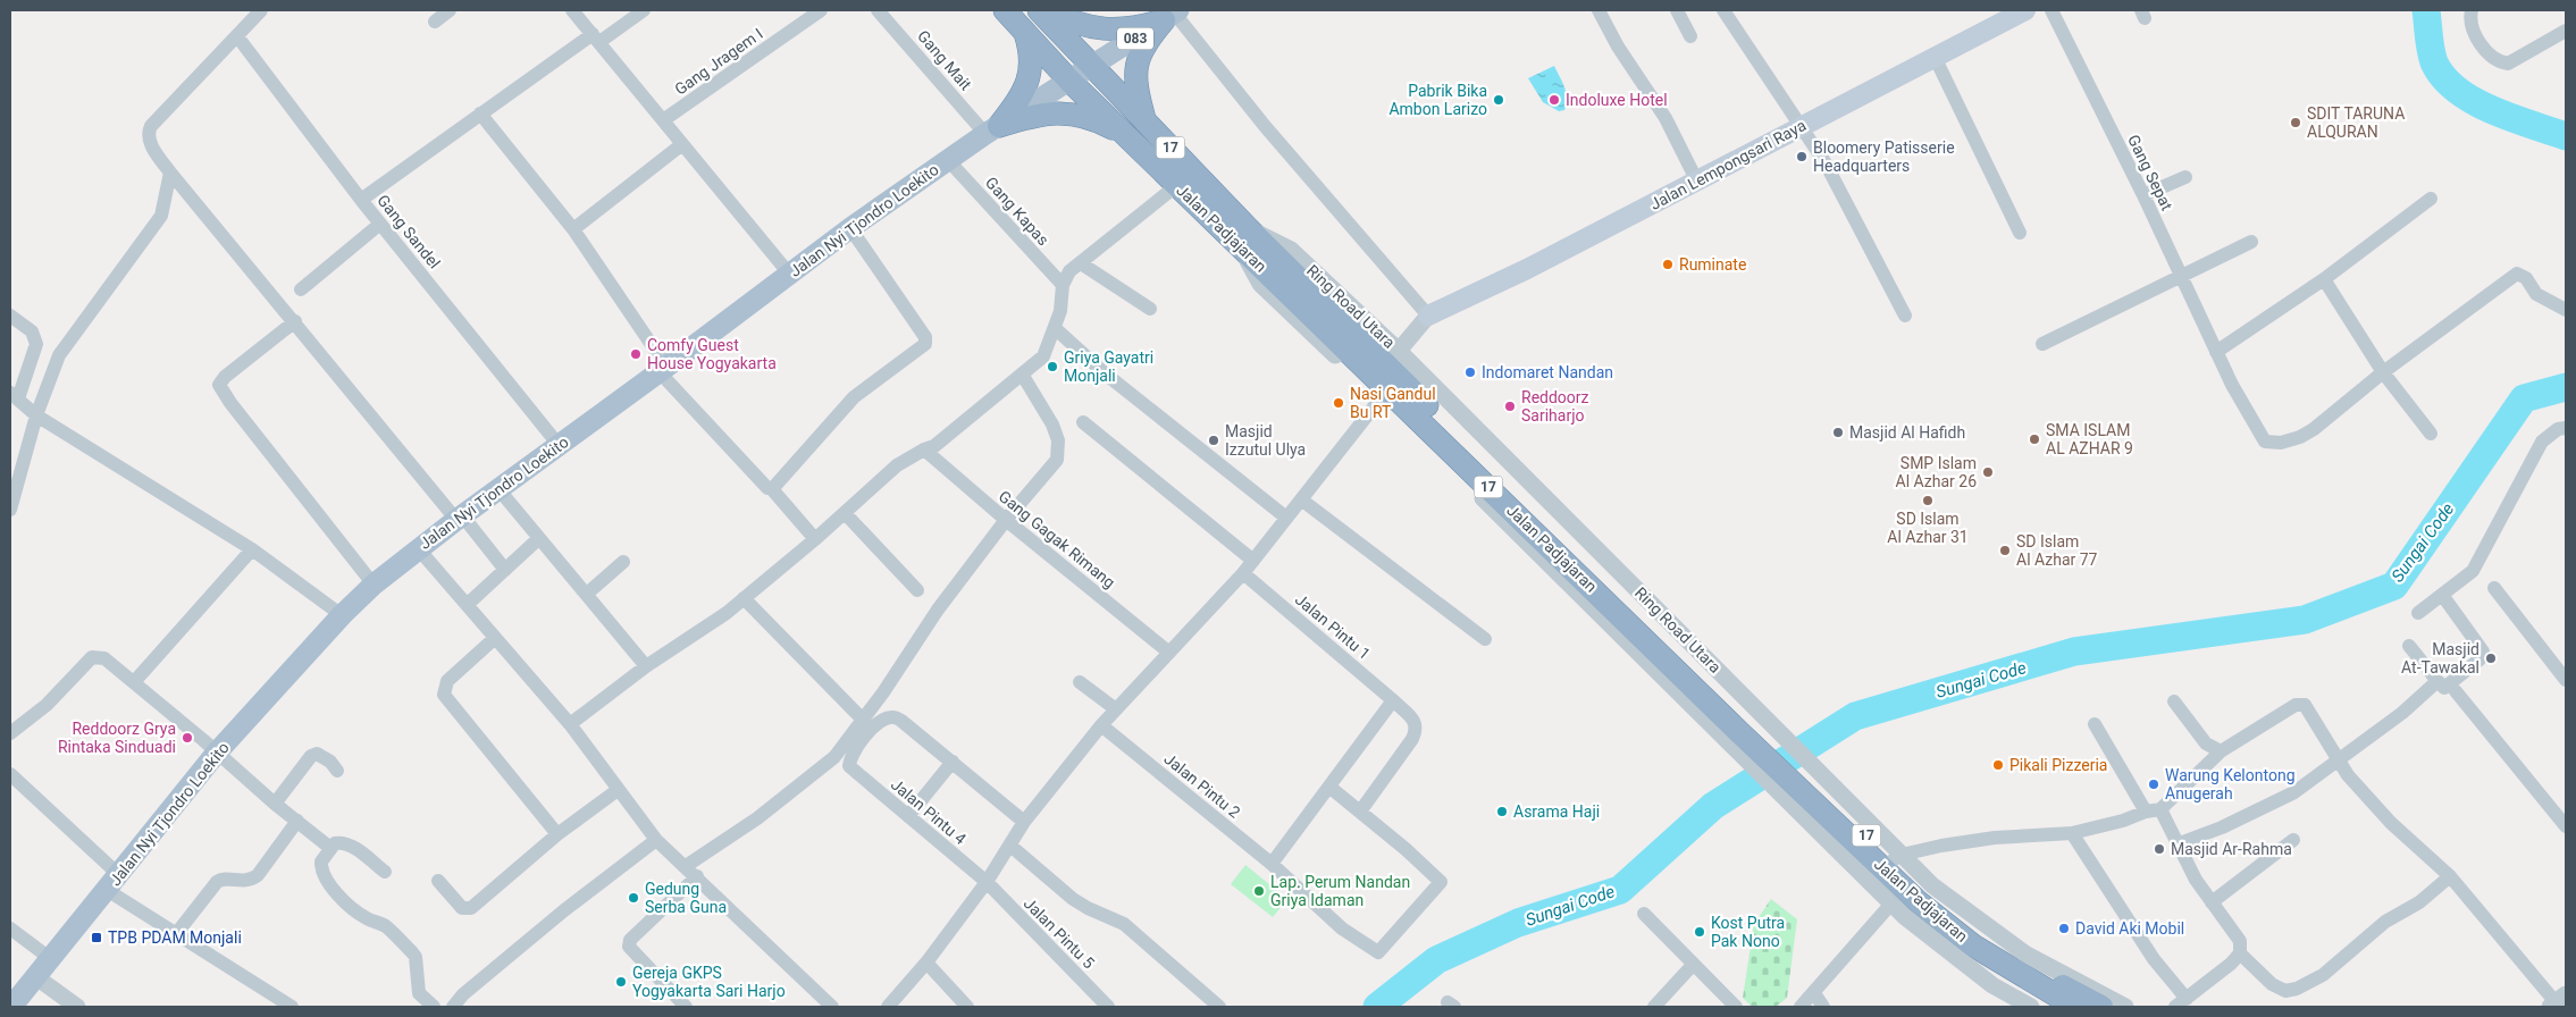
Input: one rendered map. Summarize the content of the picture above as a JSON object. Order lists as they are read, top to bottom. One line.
{"streets":{"highway":["17","Jalan Padjajaran"],"main road":["083","Jalan Lempongsari Raya","Jalan Nyi Tjondro Loekito"],"street":["Gang Mait","Gang Jragem I","Gang Sepat","Gang Kapas","Gang Sandel","Ring Road Utara","Gang Gagak Rimang","Jalan Pintu 1","Jalan Pintu 2","Jalan Pintu 4","Jalan Pintu 5"]},"crossings":[["083","Jalan Nyi Tjondro Loekito"],["083","Jalan Padjajaran"],["Gang Mait","Jalan Nyi Tjondro Loekito"],["Gang Kapas","Jalan Nyi Tjondro Loekito"],["Jalan Nyi Tjondro Loekito","Jalan Padjajaran"],["Jalan Nyi Tjondro Loekito","Gang Sandel"],["Jalan Padjajaran","Ring Road Utara"],["Jalan Pintu 1","Jalan Pintu 2"],["Jalan Pintu 4","Jalan Pintu 5"]],"water":["Sungai Code"],"places":{"other":["Pabrik Bika Ambon Larizo","Indoluxe Hotel","SDIT TARUNA ALQURAN","Bloomery Patisserie Headquarters","Ruminate","Comfy Guest House Yogyakarta","Griya Gayatri Monjali","Indomaret Nandan","Nasi Gandul Bu RT","Reddoorz Sariharjo","Masjid Al Hafidh","SMA ISLAM AL AZHAR 9","Masjid Izzutul Ulya","SMP Islam Al Azhar 26","SD Islam Al Azhar 31","SD Islam Al Azhar 77","Masjid At-Tawakal","Reddoorz Grya Rintaka Sinduadi","Pikali Pizzeria","Warung Kelontong Anugerah","Asrama Haji","Masjid Ar-Rahma","Lap. Perum Nandan Griya Idaman","Gedung Serba Guna","David Aki Mobil","Kost Putra Pak Nono","Gereja GKPS Yogyakarta Sari Harjo"],"transit":["TPB PDAM Monjali"]}}
